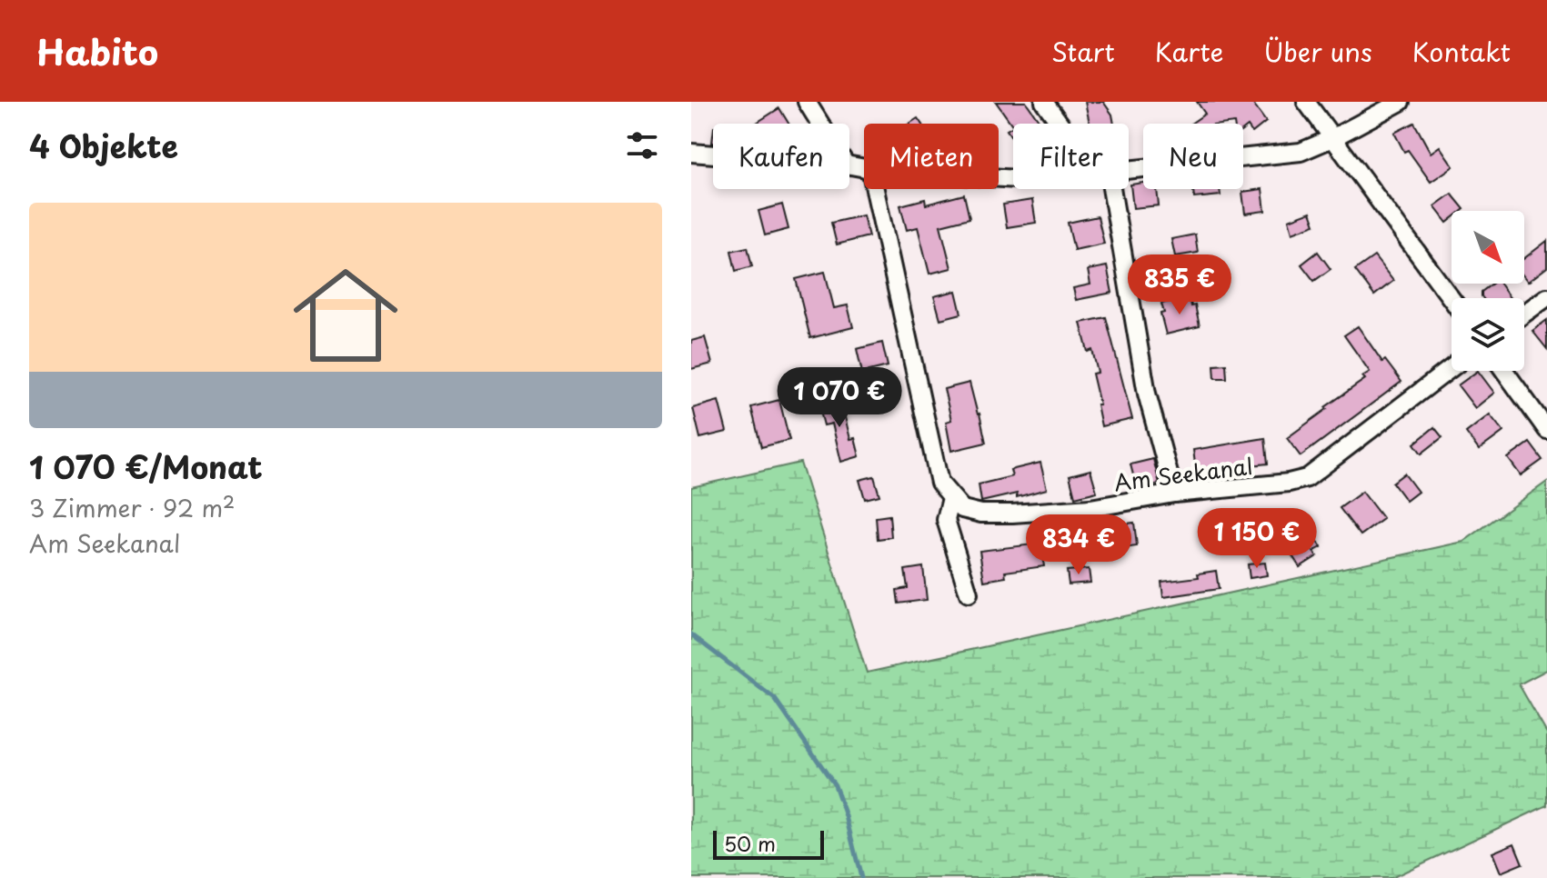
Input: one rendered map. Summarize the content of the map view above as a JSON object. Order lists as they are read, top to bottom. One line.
{"streets":{"street":["Am Seekanal"]},"scale_bar":"50 m","north":"bottom right","page":{"header":"Habito","nav":["Start","Karte","Über uns","Kontakt"],"heading":"4 Objekte","chip":["Kaufen","Mieten","Filter","Neu"],"list":[{"name":"1 070 €/Monat","note":"3 Zimmer · 92 m² · Am Seekanal"}],"price":["835 €","1 070 €","1 150 €","834 €"],"scale":"50 m"}}
